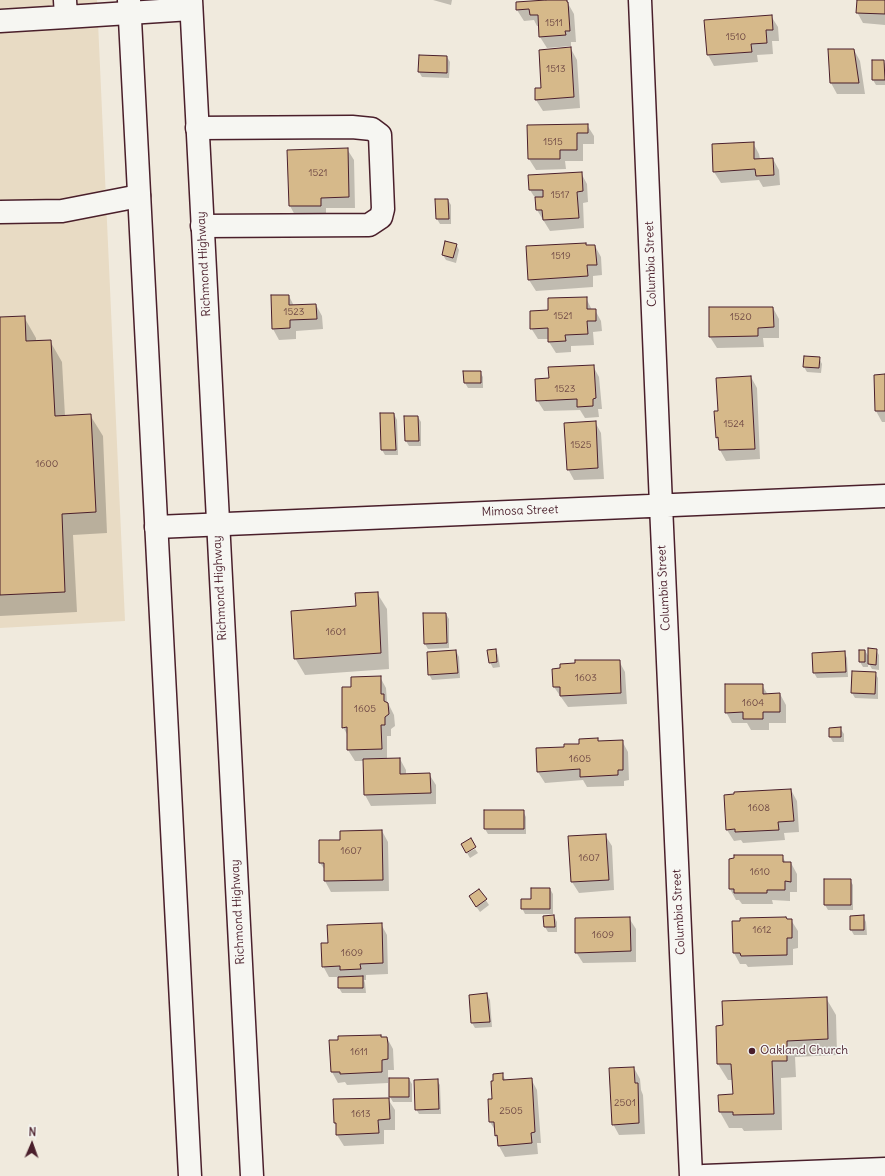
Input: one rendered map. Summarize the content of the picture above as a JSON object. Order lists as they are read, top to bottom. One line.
{"streets":{"main road":["Richmond Highway","Columbia Street","Mimosa Street"]},"crossings":[["Richmond Highway","Mimosa Street"],["Columbia Street","Mimosa Street"]],"places":["Oakland Church"],"house_numbers":["1511","1510","1513","1515","1521","1517","1519","1523","1521","1520","1523","1524","1525","1600","1601","1603","1604","1605","1605","1608","1607","1607","1610","1612","1609","1609","1611","2501","2505","1613"],"north":"top"}
